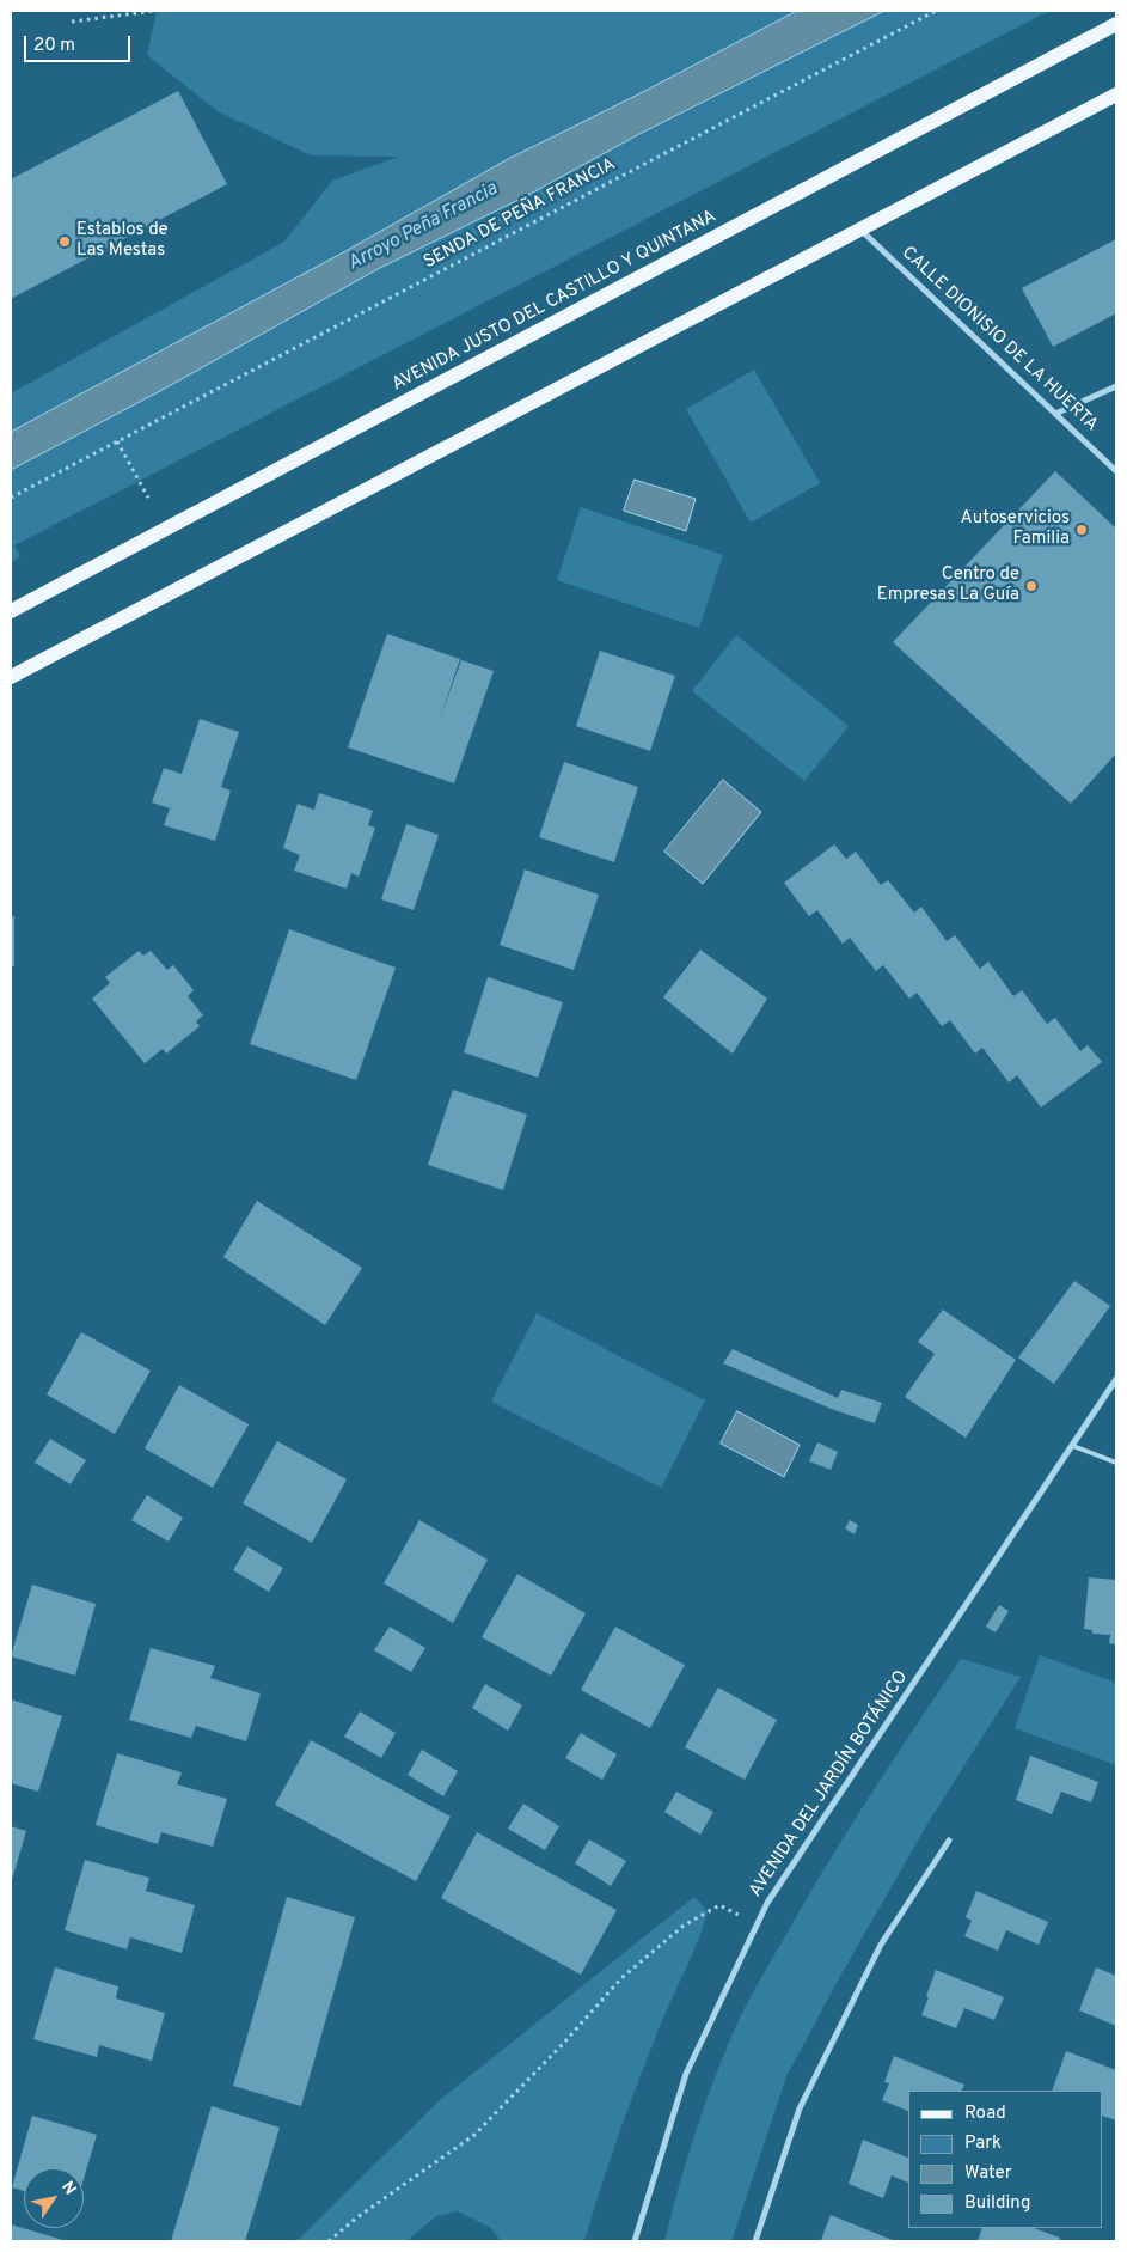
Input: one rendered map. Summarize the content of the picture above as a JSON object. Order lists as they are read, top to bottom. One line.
{"streets":{"main road":["AVENIDA JUSTO DEL CASTILLO Y QUINTANA"],"street":["CALLE DIONISIO DE LA HUERTA","AVENIDA DEL JARDÍN BOTÁNICO"],"path":["SENDA DE PEÑA FRANCIA"]},"water":["Arroyo Peña Francia"],"places":["Establos de Las Mestas","Autoservicios Familia","Centro de Empresas La Guía"],"legend":["Road","Park","Water","Building"],"scale_bar":"20 m","north":"top right"}
